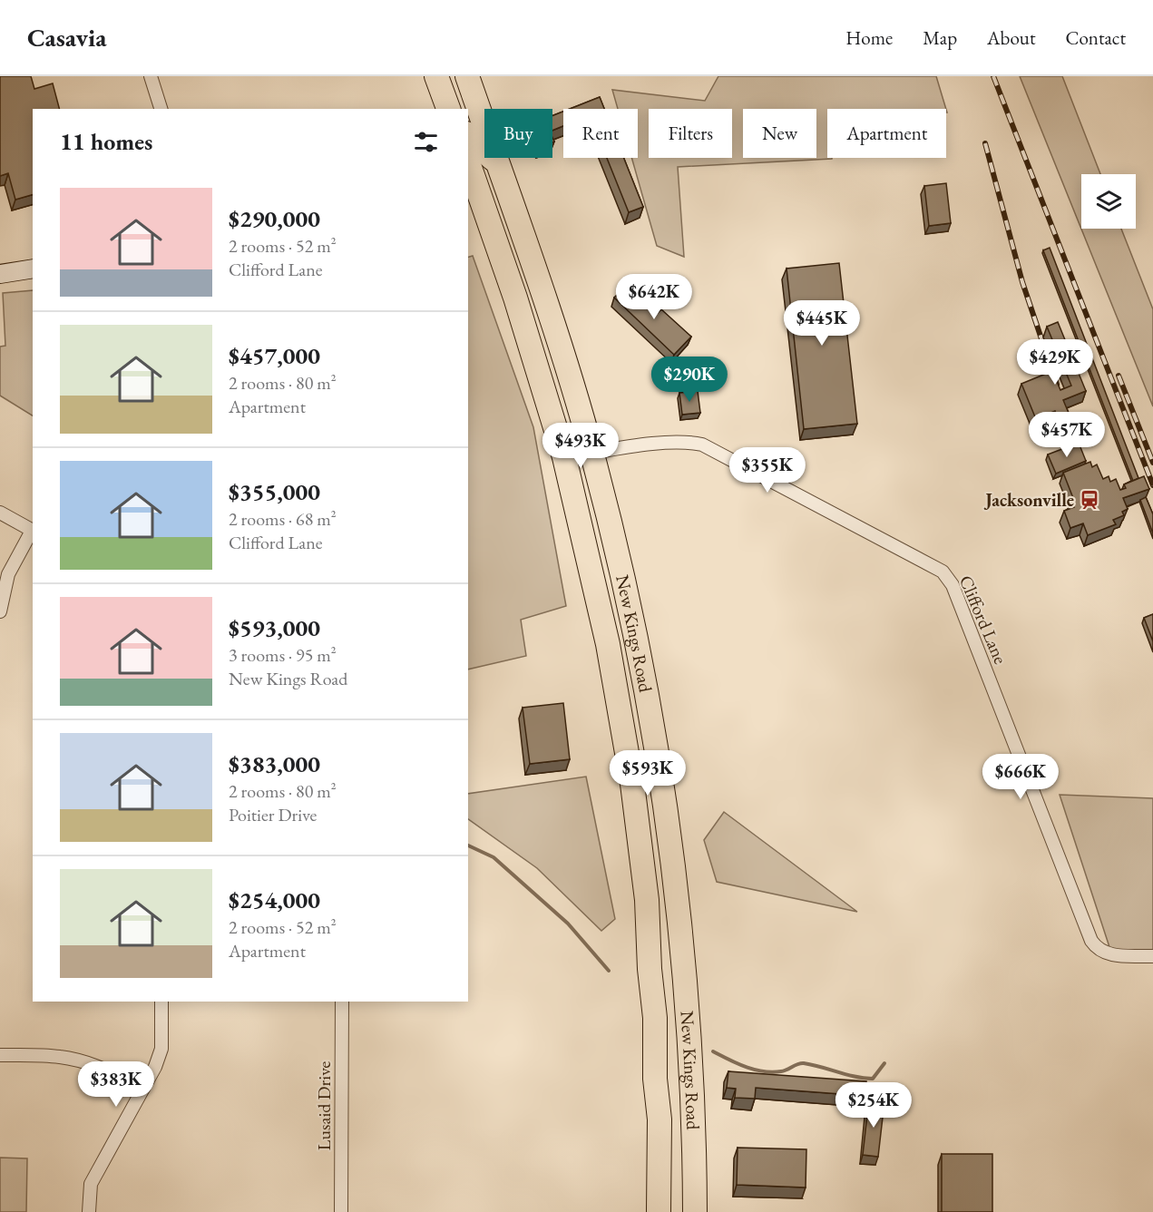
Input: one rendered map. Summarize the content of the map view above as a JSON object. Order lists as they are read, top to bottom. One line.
{"streets":{"highway":["New Kings Road"],"street":["Clifford Lane","Lusaid Drive"]},"crossings":[["Clifford Lane","New Kings Road"]],"places":{"station":["Jacksonville"]},"page":{"header":"Casavia","nav":["Home","Map","About","Contact"],"chip":["Buy","Rent","Filters","New","Apartment"],"heading":"11 homes","list":[{"name":"$290,000","note":"2 rooms · 52 m² · Clifford Lane"},{"name":"$457,000","note":"2 rooms · 80 m² · Apartment"},{"name":"$355,000","note":"2 rooms · 68 m² · Clifford Lane"},{"name":"$593,000","note":"3 rooms · 95 m² · New Kings Road"},{"name":"$383,000","note":"2 rooms · 80 m² · Poitier Drive"},{"name":"$254,000","note":"2 rooms · 52 m² · Apartment"}],"price":["$642K","$445K","$429K","$290K","$457K","$493K","$355K","$593K","$666K","$383K","$254K"]}}
